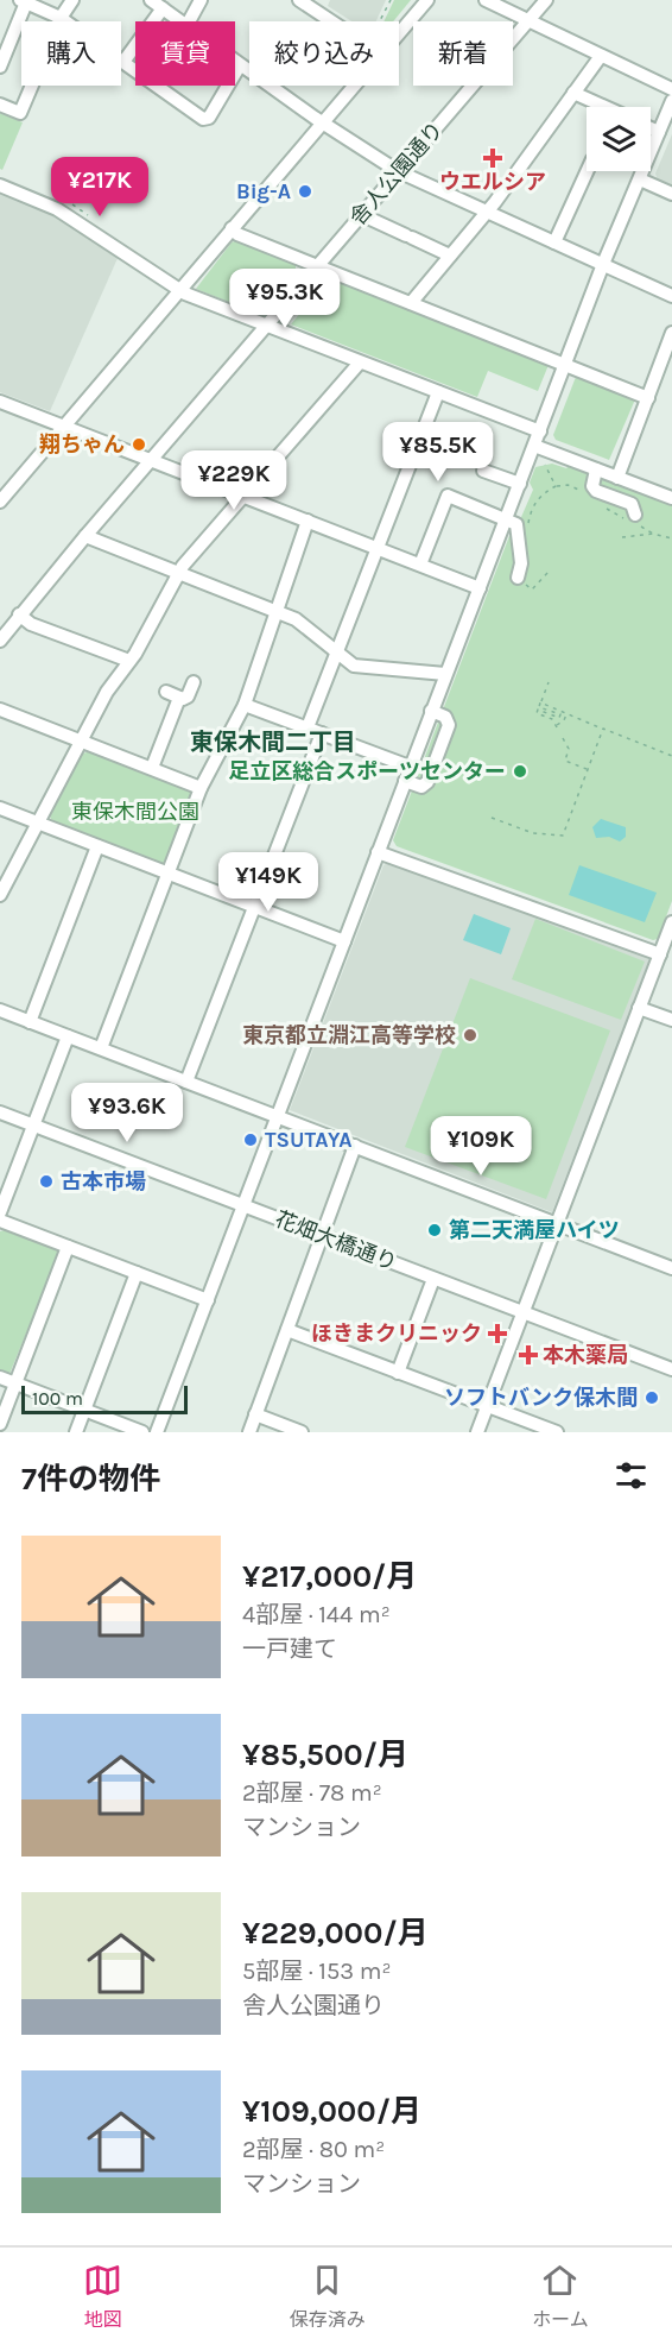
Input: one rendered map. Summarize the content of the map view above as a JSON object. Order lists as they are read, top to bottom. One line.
{"streets":{"street":["舎人公園通り","花畑大橋通り"]},"districts":["東保木間二丁目"],"parks":["東保木間公園"],"places":{"health":["ウエルシア","ほきまクリニック","本木薬局"],"other":["Big-A","翔ちゃん","足立区総合スポーツセンター","東京都立淵江高等学校","TSUTAYA","古本市場","第二天満屋ハイツ","ソフトバンク保木間"]},"scale_bar":"100 m","page":{"chip":["購入","賃貸","絞り込み","新着"],"price":["¥217K","¥95.3K","¥85.5K","¥229K","¥149K","¥93.6K","¥109K"],"scale":"100 m","heading":"7件の物件","list":[{"name":"¥217,000/月","note":"4部屋 · 144 m² · 一戸建て"},{"name":"¥85,500/月","note":"2部屋 · 78 m² · マンション"},{"name":"¥229,000/月","note":"5部屋 · 153 m² · 舎人公園通り"},{"name":"¥109,000/月","note":"2部屋 · 80 m² · マンション"}],"tabs":["地図","保存済み","ホーム"]}}
